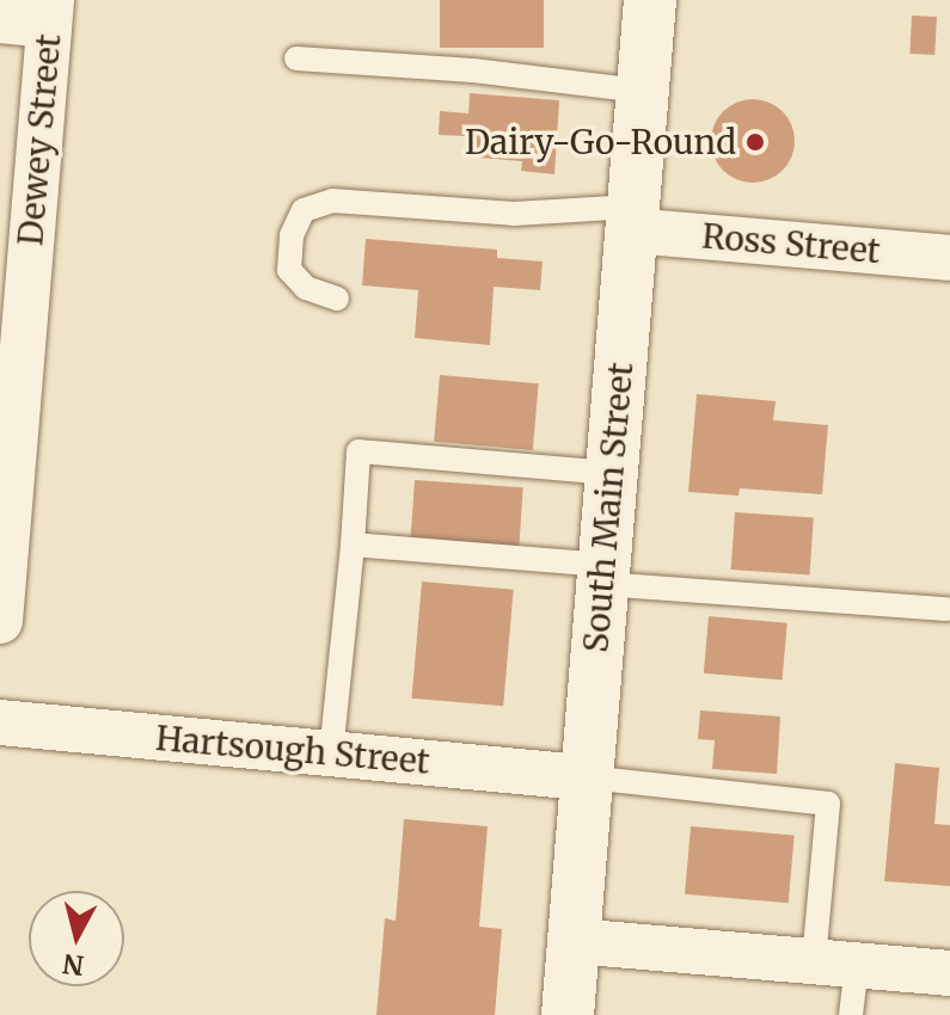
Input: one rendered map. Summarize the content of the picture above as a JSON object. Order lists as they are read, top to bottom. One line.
{"streets":{"main road":["South Main Street"],"street":["Dewey Street","Ross Street","Hartsough Street"]},"crossings":[["Ross Street","South Main Street"],["South Main Street","Hartsough Street"]],"places":["Dairy-Go-Round"],"north":"bottom"}
